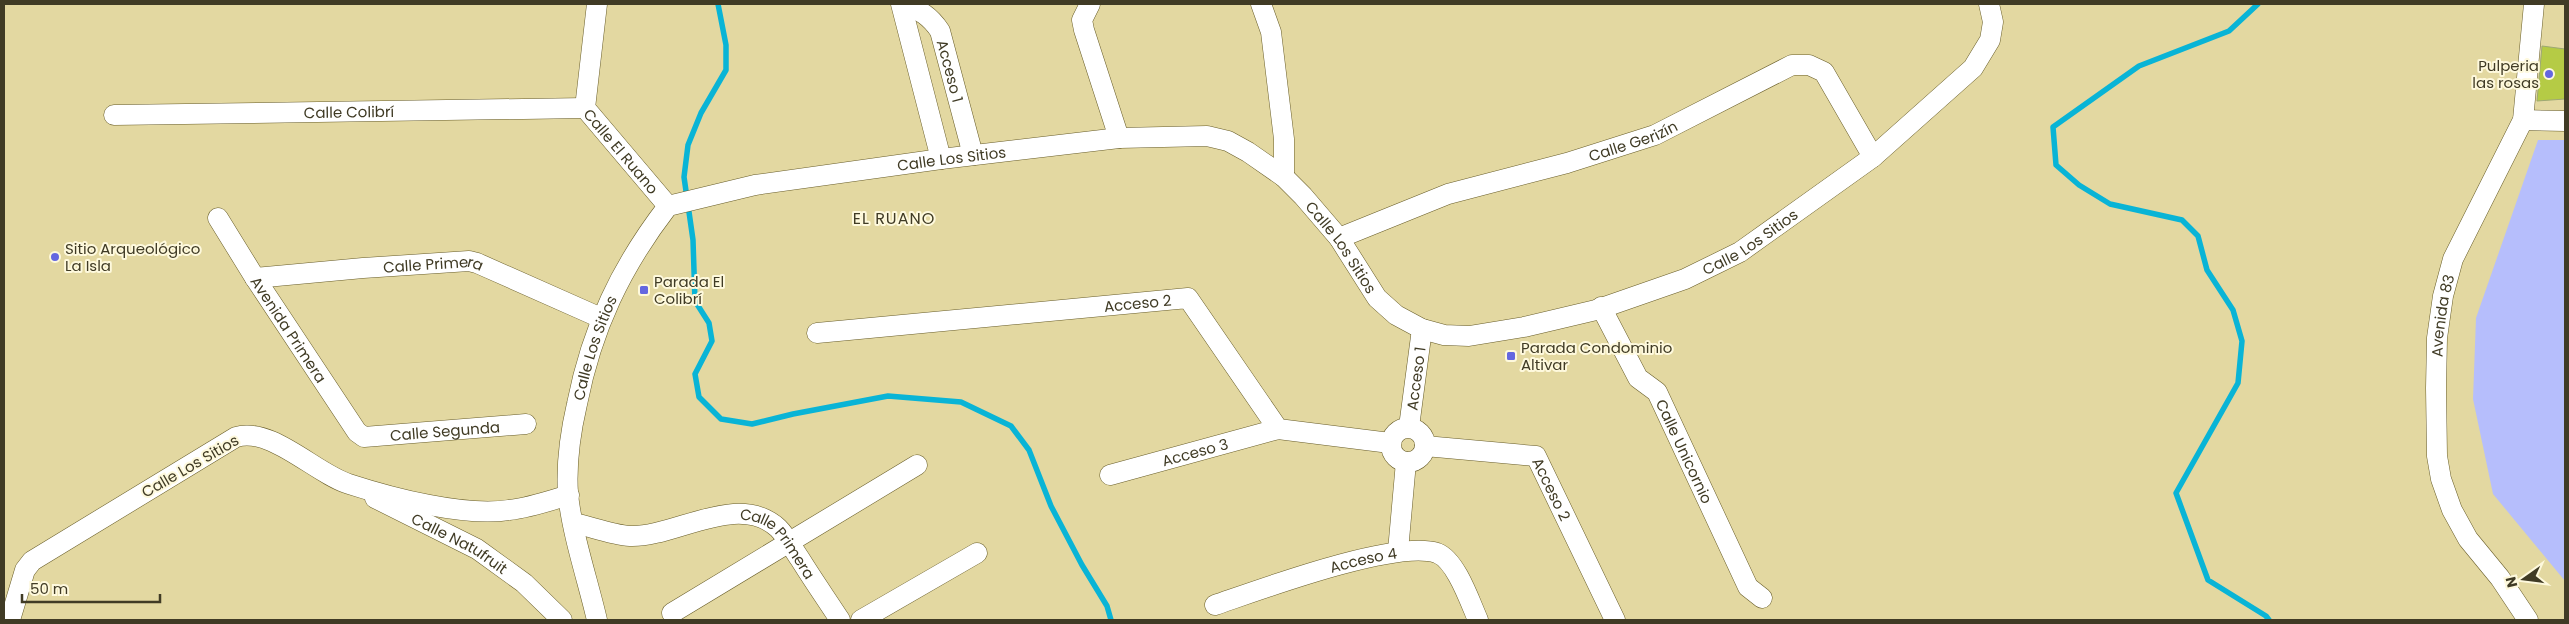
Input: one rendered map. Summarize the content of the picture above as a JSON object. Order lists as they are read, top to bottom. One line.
{"streets":{"street":["Acceso 1","Calle Colibrí","Calle Gerizín","Calle El Ruano","Calle Los Sitios","Calle Primera","Acceso 2","Avenida 83","Avenida Primera","Calle Segunda","Calle Unicornio","Acceso 3","Calle Natufruit","Acceso 4"]},"crossings":[["Acceso 1","Calle Los Sitios"],["Acceso 1","Acceso 2"],["Calle Colibrí","Calle El Ruano"],["Calle Gerizín","Calle Los Sitios"],["Calle El Ruano","Calle Los Sitios"],["Calle Los Sitios","Calle Primera"],["Calle Los Sitios","Calle Unicornio"],["Calle Los Sitios","Calle Natufruit"],["Calle Primera","Avenida Primera"],["Acceso 2","Acceso 3"],["Avenida Primera","Calle Segunda"]],"districts":["EL RUANO"],"places":{"other":["Pulperia las rosas","Sitio Arqueológico La Isla"],"transit":["Parada El Colibrí","Parada Condominio Altivar"]},"scale_bar":"50 m","north":"left"}
